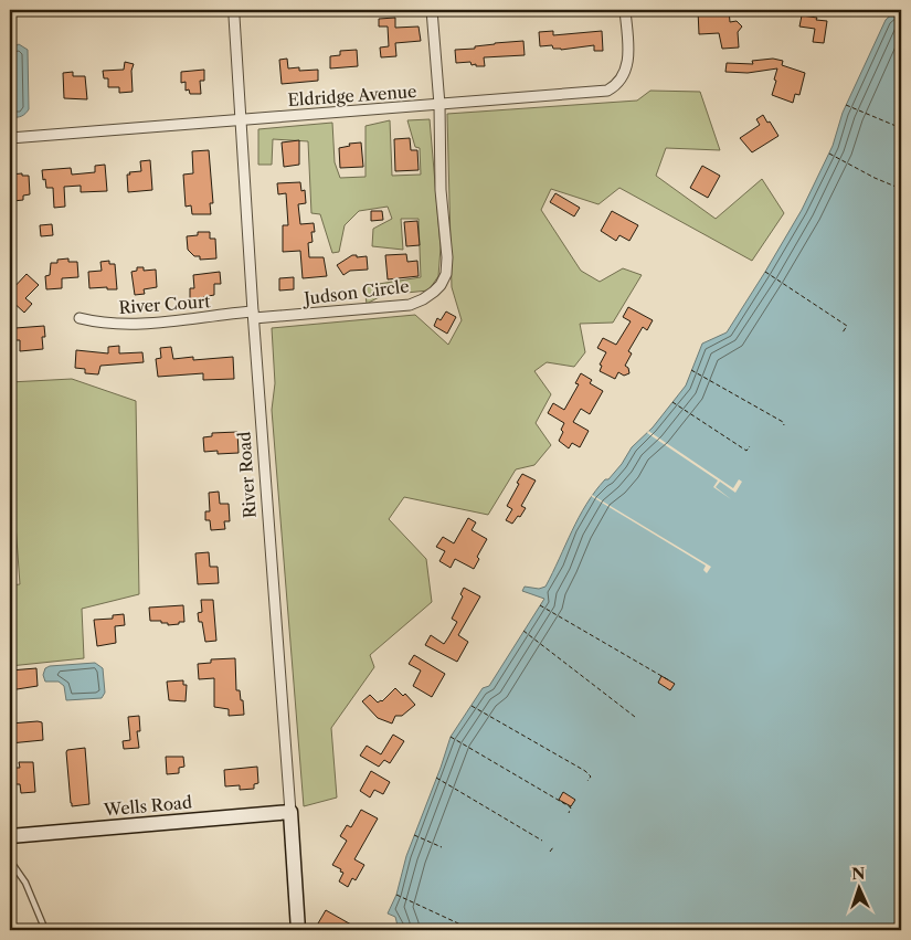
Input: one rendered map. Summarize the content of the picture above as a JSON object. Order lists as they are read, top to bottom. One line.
{"streets":{"street":["Eldridge Avenue","Judson Circle","River Court","River Road","Wells Road"]},"crossings":[["Eldridge Avenue","Judson Circle"],["Eldridge Avenue","River Road"],["Judson Circle","River Court"],["Judson Circle","River Road"],["River Court","River Road"],["River Road","Wells Road"]],"north":"top"}
